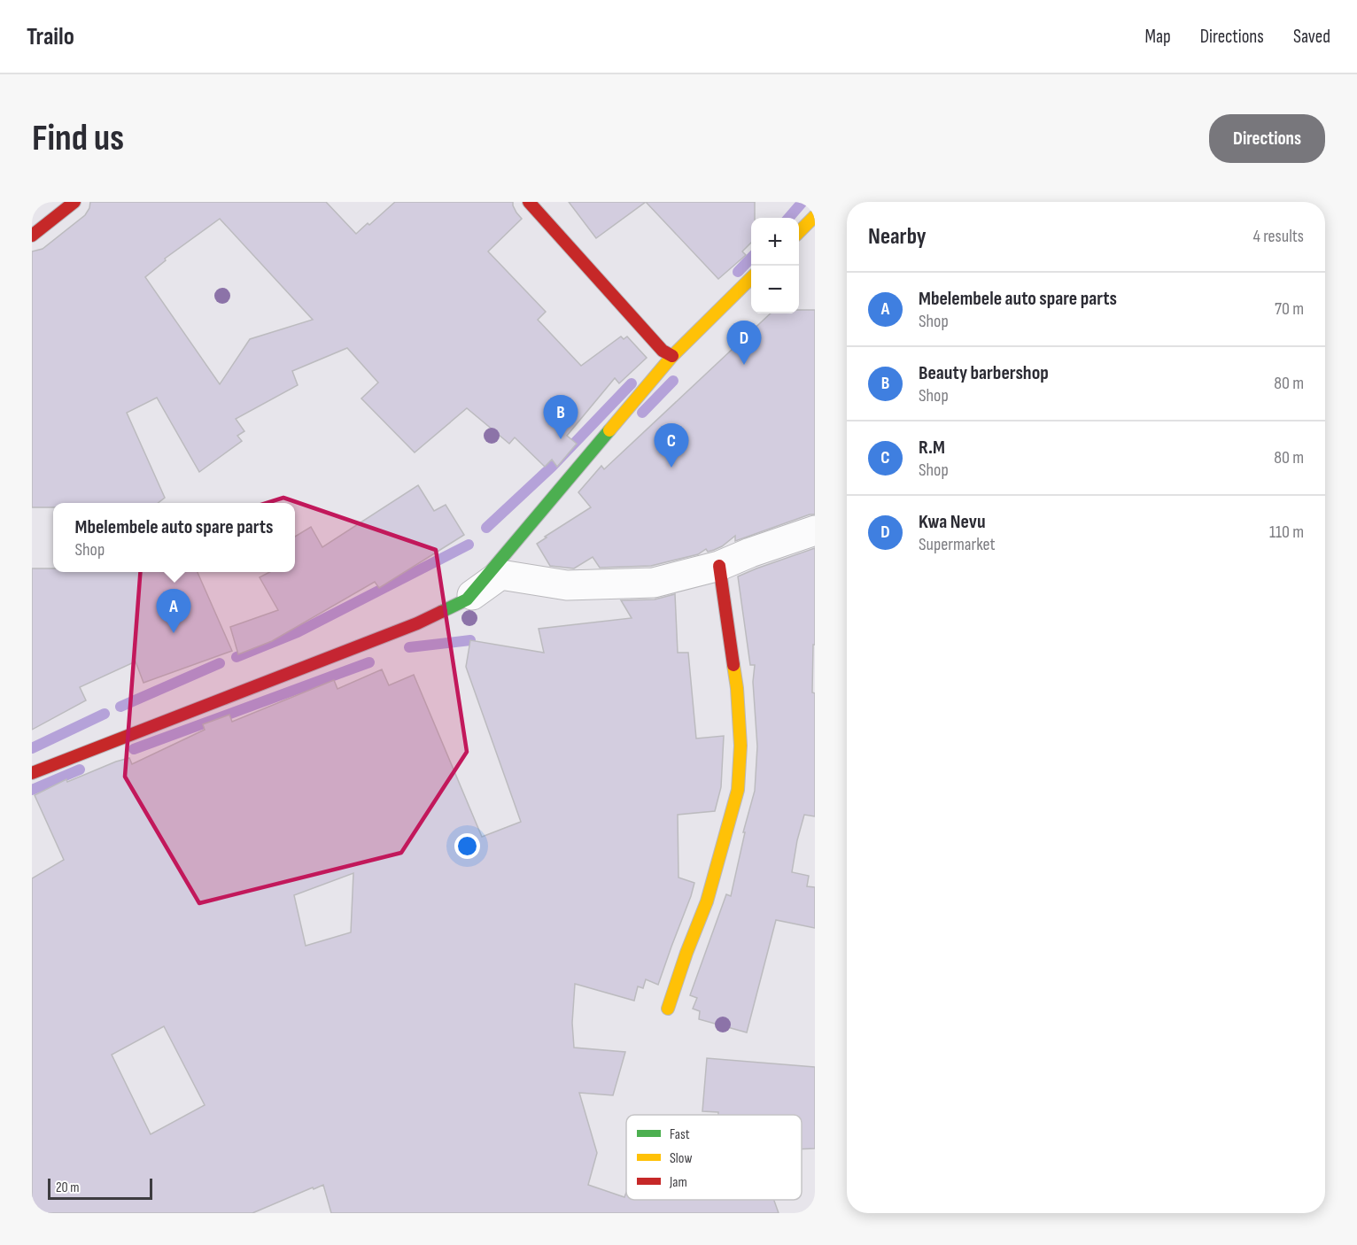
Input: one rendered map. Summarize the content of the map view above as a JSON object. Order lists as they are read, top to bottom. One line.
{"legend":["Fast","Slow","Jam"],"scale_bar":"20 m","page":{"header":"Trailo","nav":["Map","Directions","Saved"],"buttons":"Directions","title":"Find us","heading":["Nearby","4 results"],"map_buttons":["+","−"],"list":[{"mark":"A","name":"Mbelembele auto spare parts","note":"Shop","value":"70 m"},{"mark":"B","name":"Beauty barbershop","note":"Shop","value":"80 m"},{"mark":"C","name":"R.M","note":"Shop","value":"80 m"},{"mark":"D","name":"Kwa Nevu","note":"Supermarket","value":"110 m"}],"pins":["D","B","C","A"],"popup":["Mbelembele auto spare parts","Shop"],"scale":"20 m"}}
